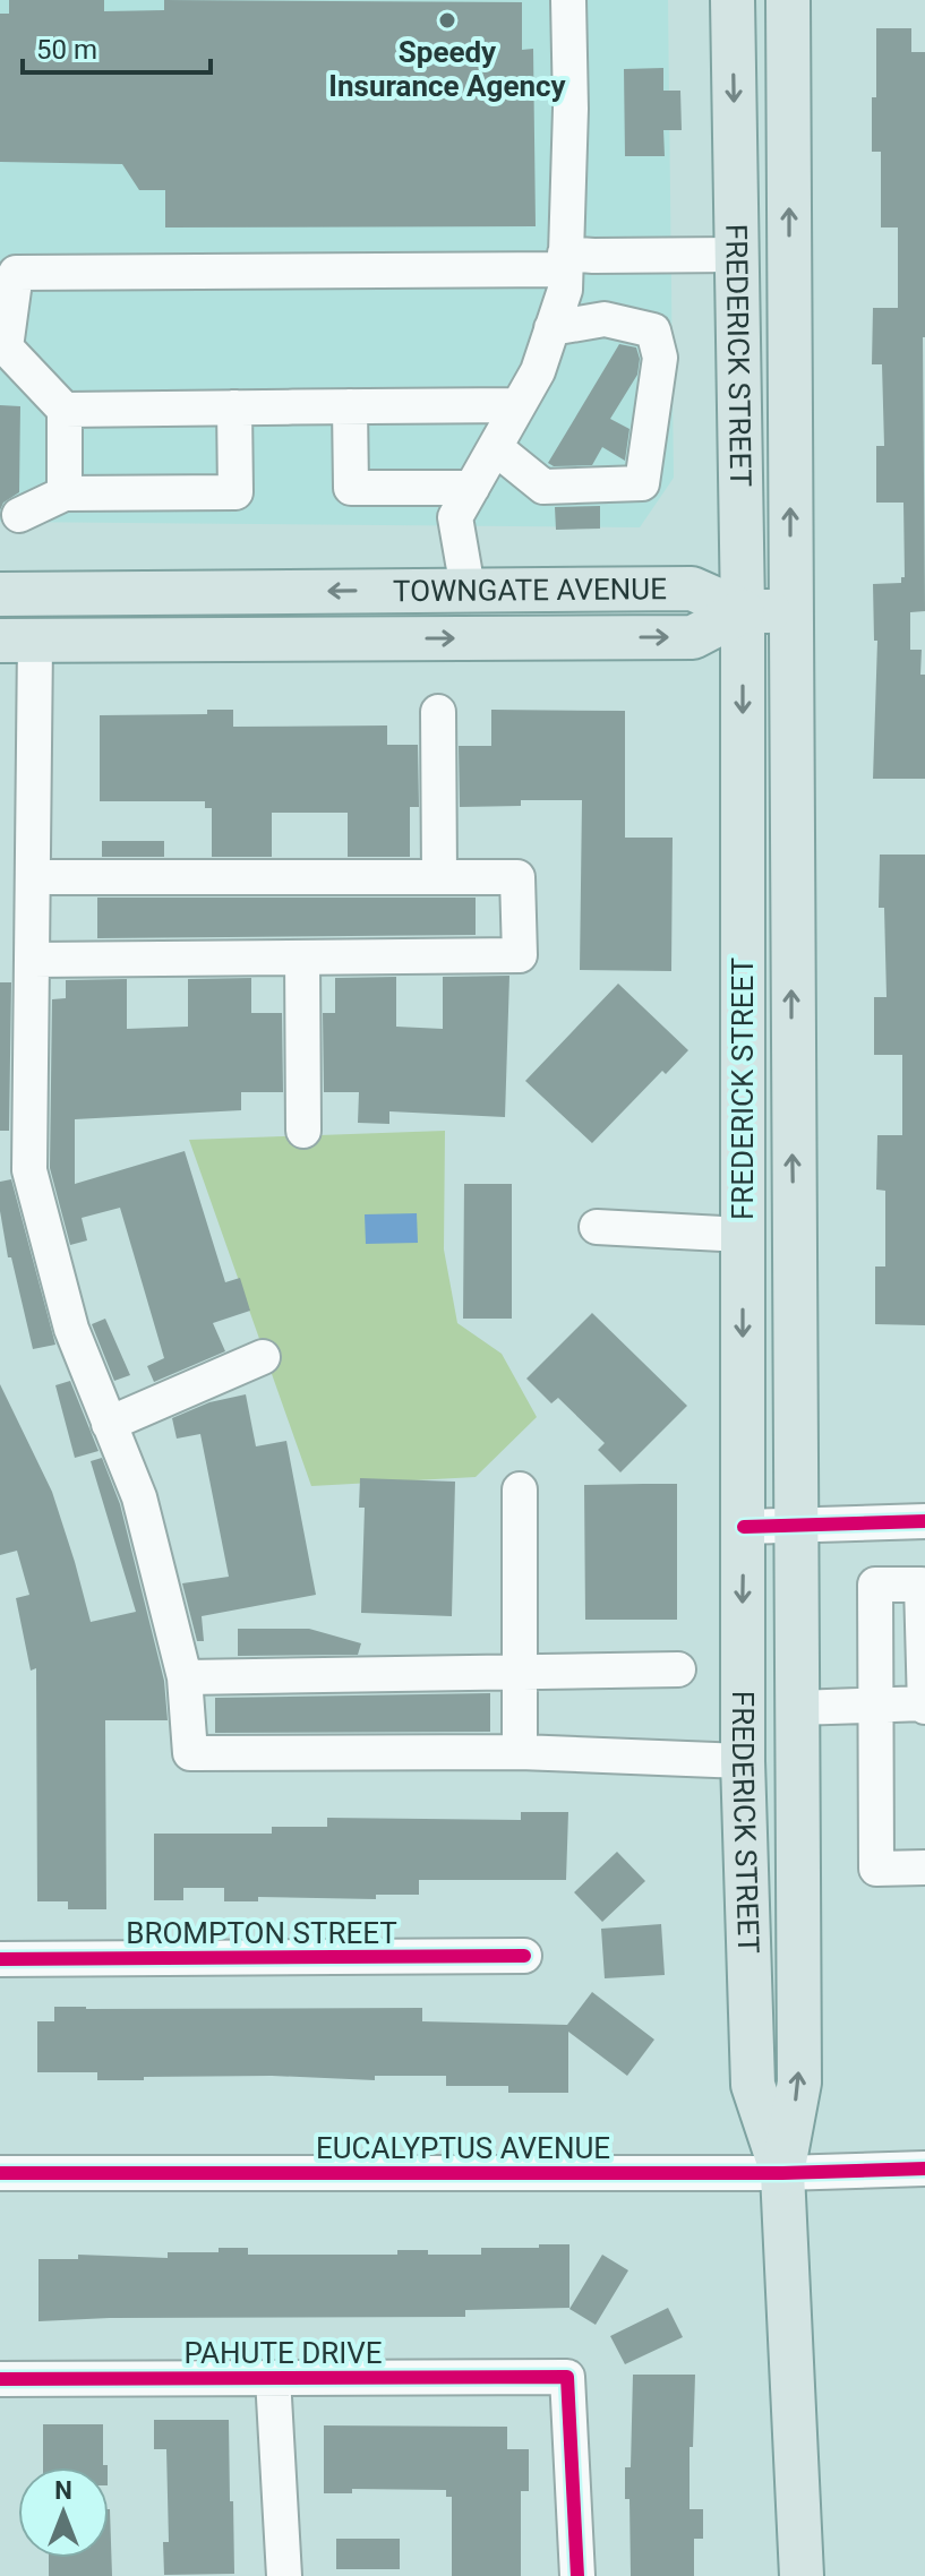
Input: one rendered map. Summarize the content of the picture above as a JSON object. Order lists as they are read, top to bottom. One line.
{"streets":{"main road":["FREDERICK STREET","TOWNGATE AVENUE"],"street":["BROMPTON STREET","EUCALYPTUS AVENUE","PAHUTE DRIVE"]},"crossings":[["FREDERICK STREET","TOWNGATE AVENUE"],["FREDERICK STREET","EUCALYPTUS AVENUE"]],"places":["Speedy Insurance Agency"],"scale_bar":"50 m","north":"top"}
